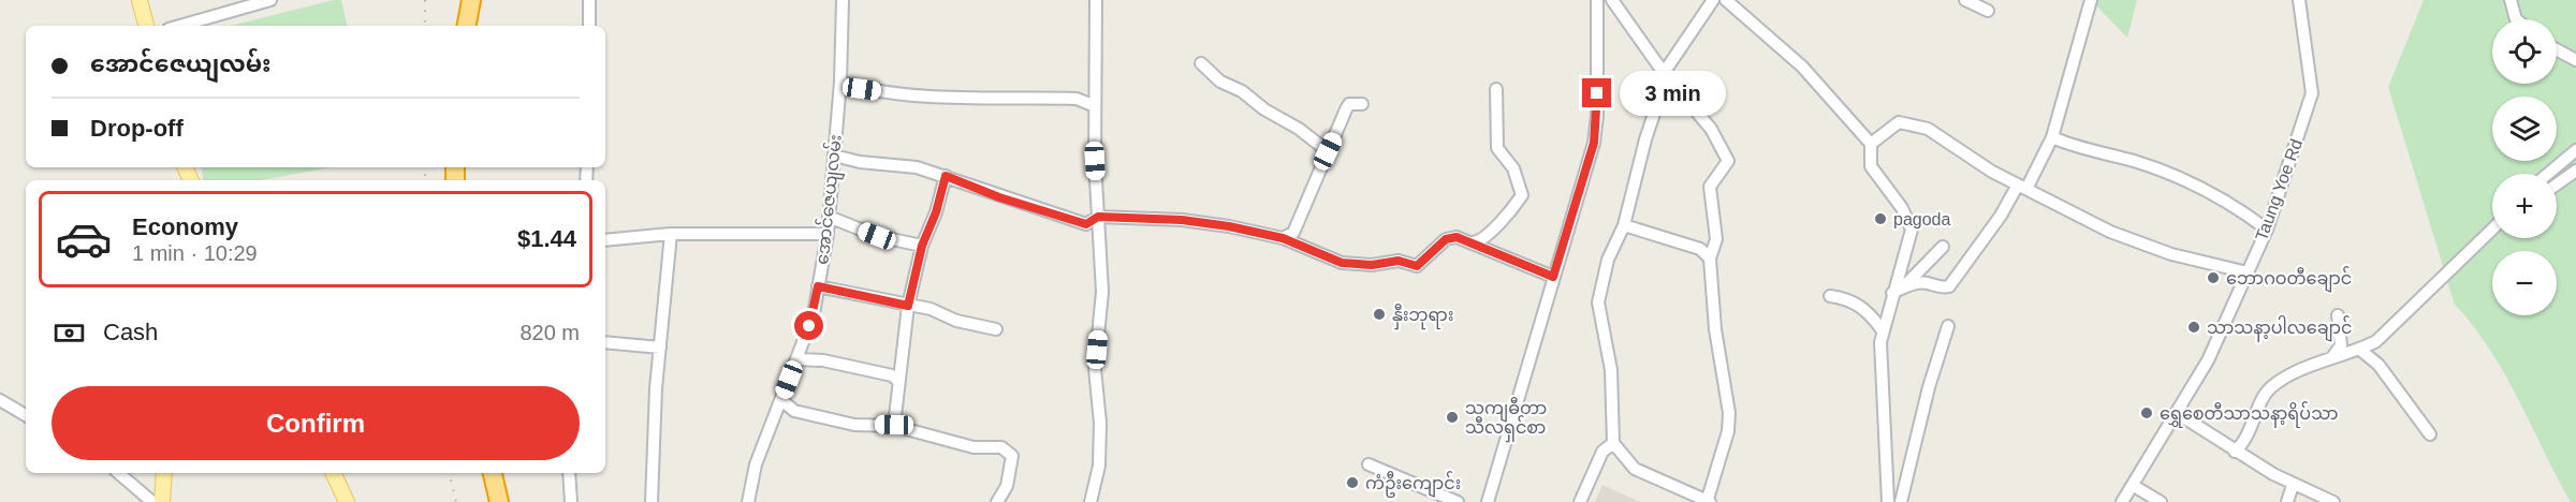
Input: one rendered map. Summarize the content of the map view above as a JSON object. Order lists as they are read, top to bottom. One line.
{"streets":{"street":["Taung Yoe Rd","အောင်ဇေယျလမ်း"]},"places":["pagoda","ဘောဂဝတီချောင်","နှီးဘုရား","သာသနာ့ပါလချောင်","ရွှေစေတီသာသနာ့ရိပ်သာ","သကျဓီတာ သီလရှင်စာ","ကံဦးကျောင်း"],"page":{"map_buttons":["+","−"],"banner":["အောင်ဇေယျလမ်း","Drop-off"],"bubble":"3 min","list":[{"name":"Economy","note":"1 min · 10:29","value":"$1.44"}],"pay":["Cash","820 m"],"buttons":"Confirm"}}
